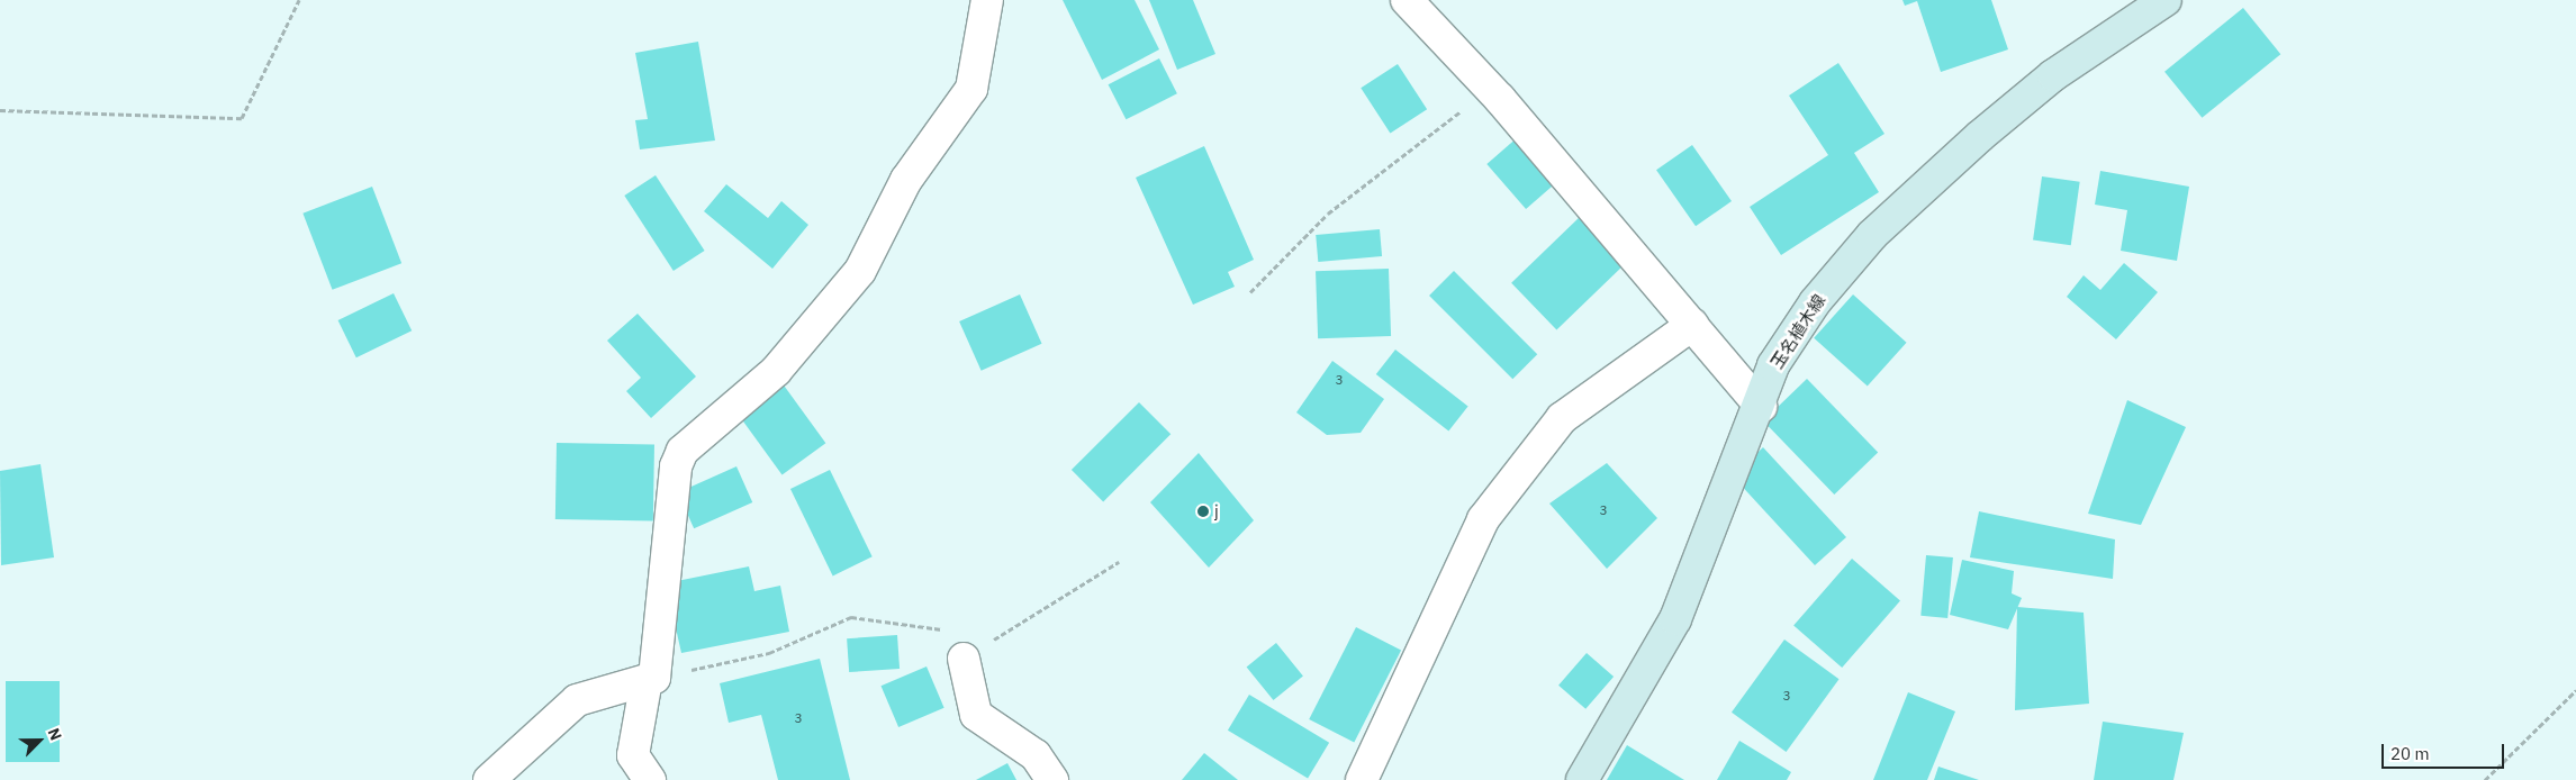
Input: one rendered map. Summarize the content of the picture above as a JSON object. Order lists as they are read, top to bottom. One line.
{"streets":{"main road":["玉名植木線"]},"places":["j"],"house_numbers":["3","3","3","3"],"scale_bar":"20 m","north":"top right"}
